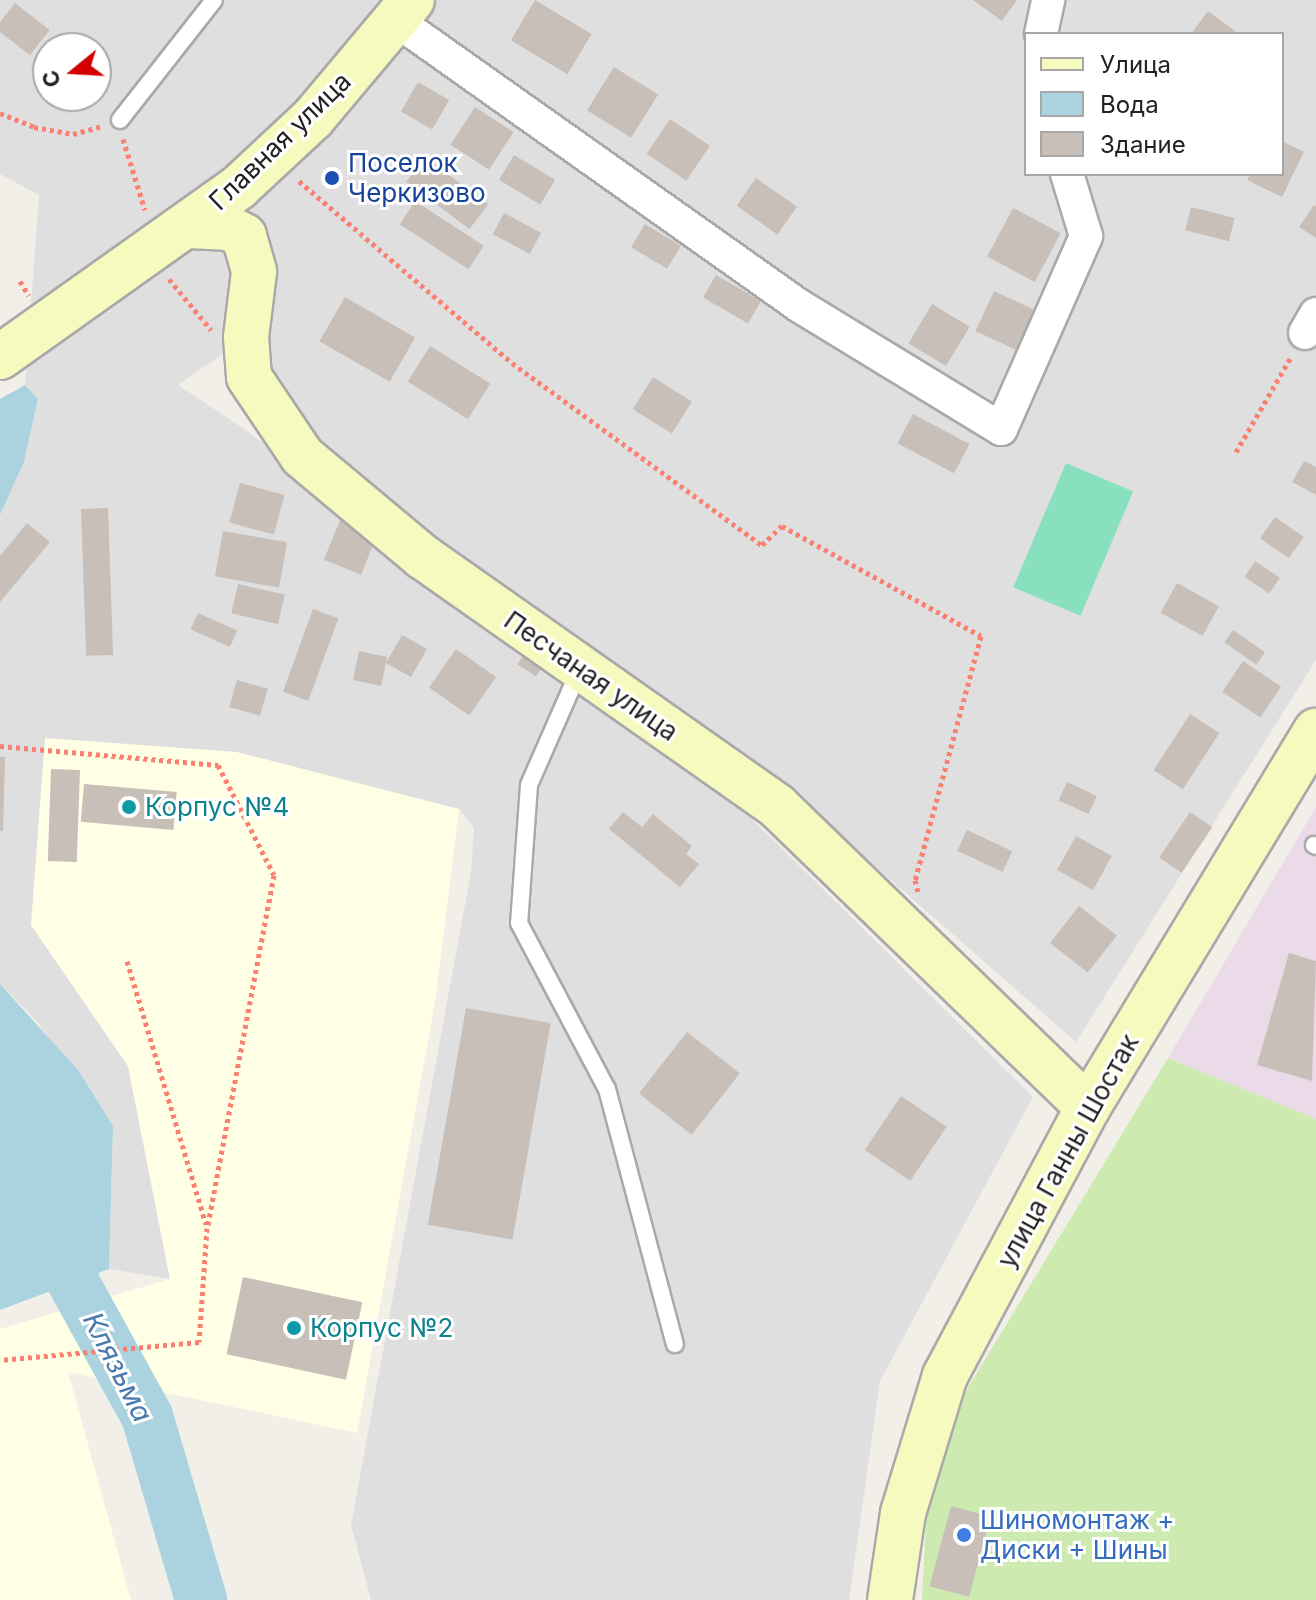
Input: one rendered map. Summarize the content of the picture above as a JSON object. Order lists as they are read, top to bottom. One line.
{"streets":{"main road":["Главная улица","Песчаная улица","улица Ганны Шостак"]},"crossings":[["Главная улица","Песчаная улица"],["Песчаная улица","улица Ганны Шостак"]],"water":["Клязьма"],"places":["Поселок Черкизово","Корпус №4","Корпус №2","Шиномонтаж + Диски + Шины"],"legend":["Улица","Вода","Здание"],"north":"left"}
